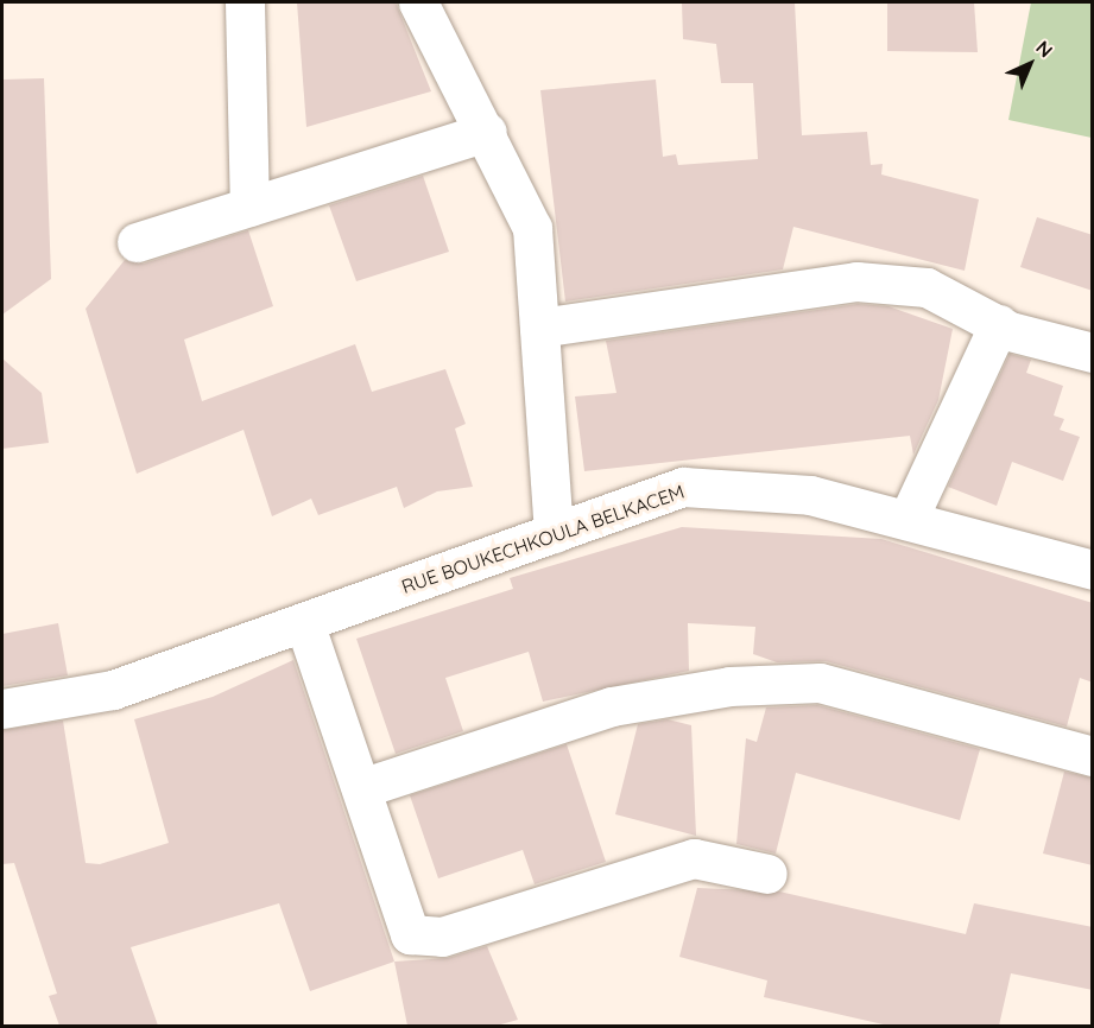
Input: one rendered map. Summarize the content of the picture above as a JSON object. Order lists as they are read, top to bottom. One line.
{"streets":{"street":["RUE BOUKECHKOULA BELKACEM"]},"north":"top right"}
